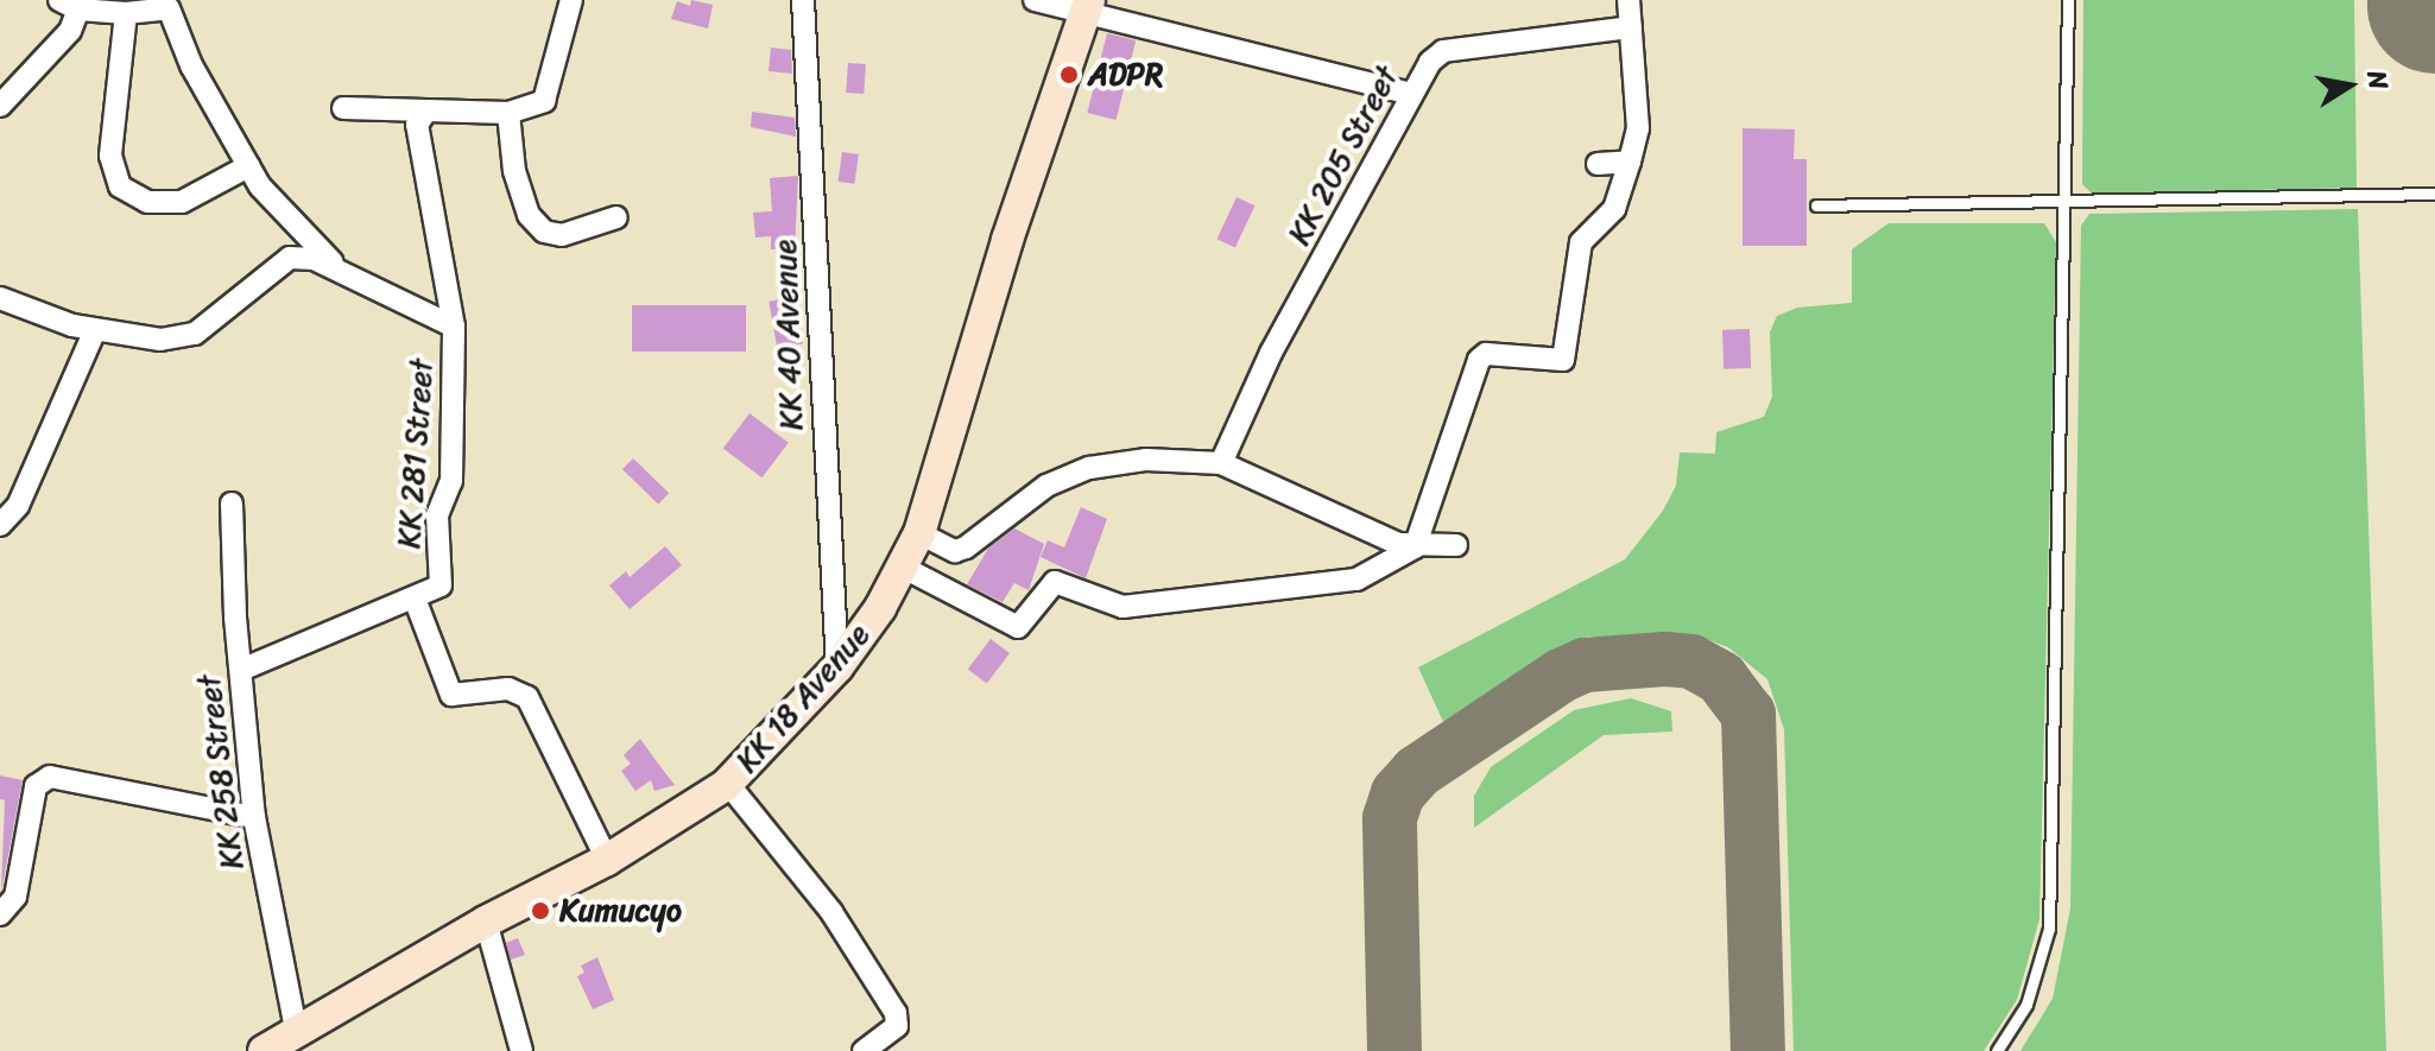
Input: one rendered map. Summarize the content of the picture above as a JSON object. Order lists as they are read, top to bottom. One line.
{"streets":{"main road":["KK 18 Avenue"],"street":["KK 205 Street","KK 40 Avenue","KK 281 Street","KK 258 Street"]},"crossings":[["KK 40 Avenue","KK 18 Avenue"],["KK 281 Street","KK 258 Street"],["KK 18 Avenue","KK 258 Street"]],"places":["ADPR","Kumucyo"],"north":"right"}
